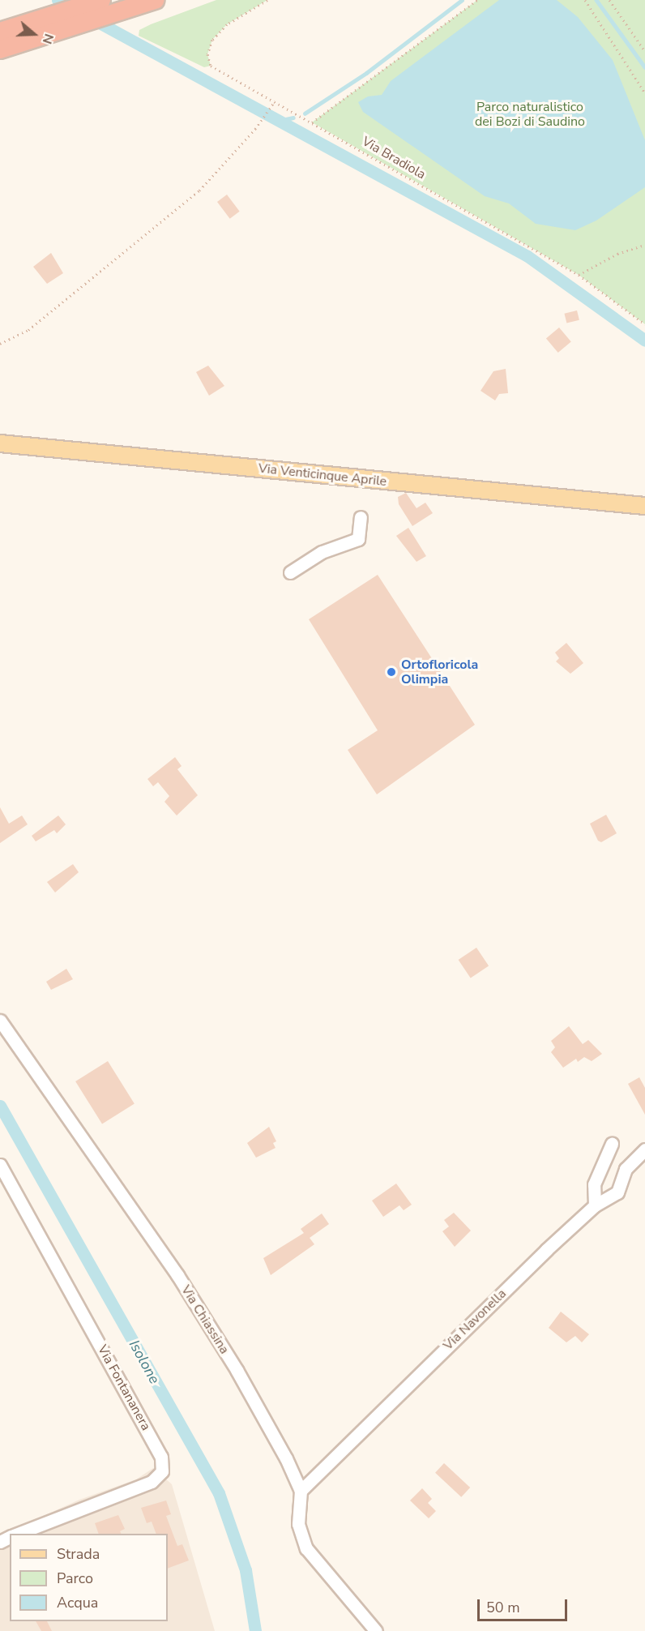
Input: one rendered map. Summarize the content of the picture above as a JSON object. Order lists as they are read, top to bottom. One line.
{"streets":{"main road":["Via Venticinque Aprile"],"street":["Via Chiassina","Via Navonella","Via Fontananera"],"path":["Via Bradiola"]},"crossings":[["Via Chiassina","Via Navonella"]],"water":["Isolone"],"parks":["Parco naturalistico dei Bozi di Saudino"],"places":["Ortofloricola Olimpia"],"legend":["Strada","Parco","Acqua"],"scale_bar":"50 m","north":"right"}
